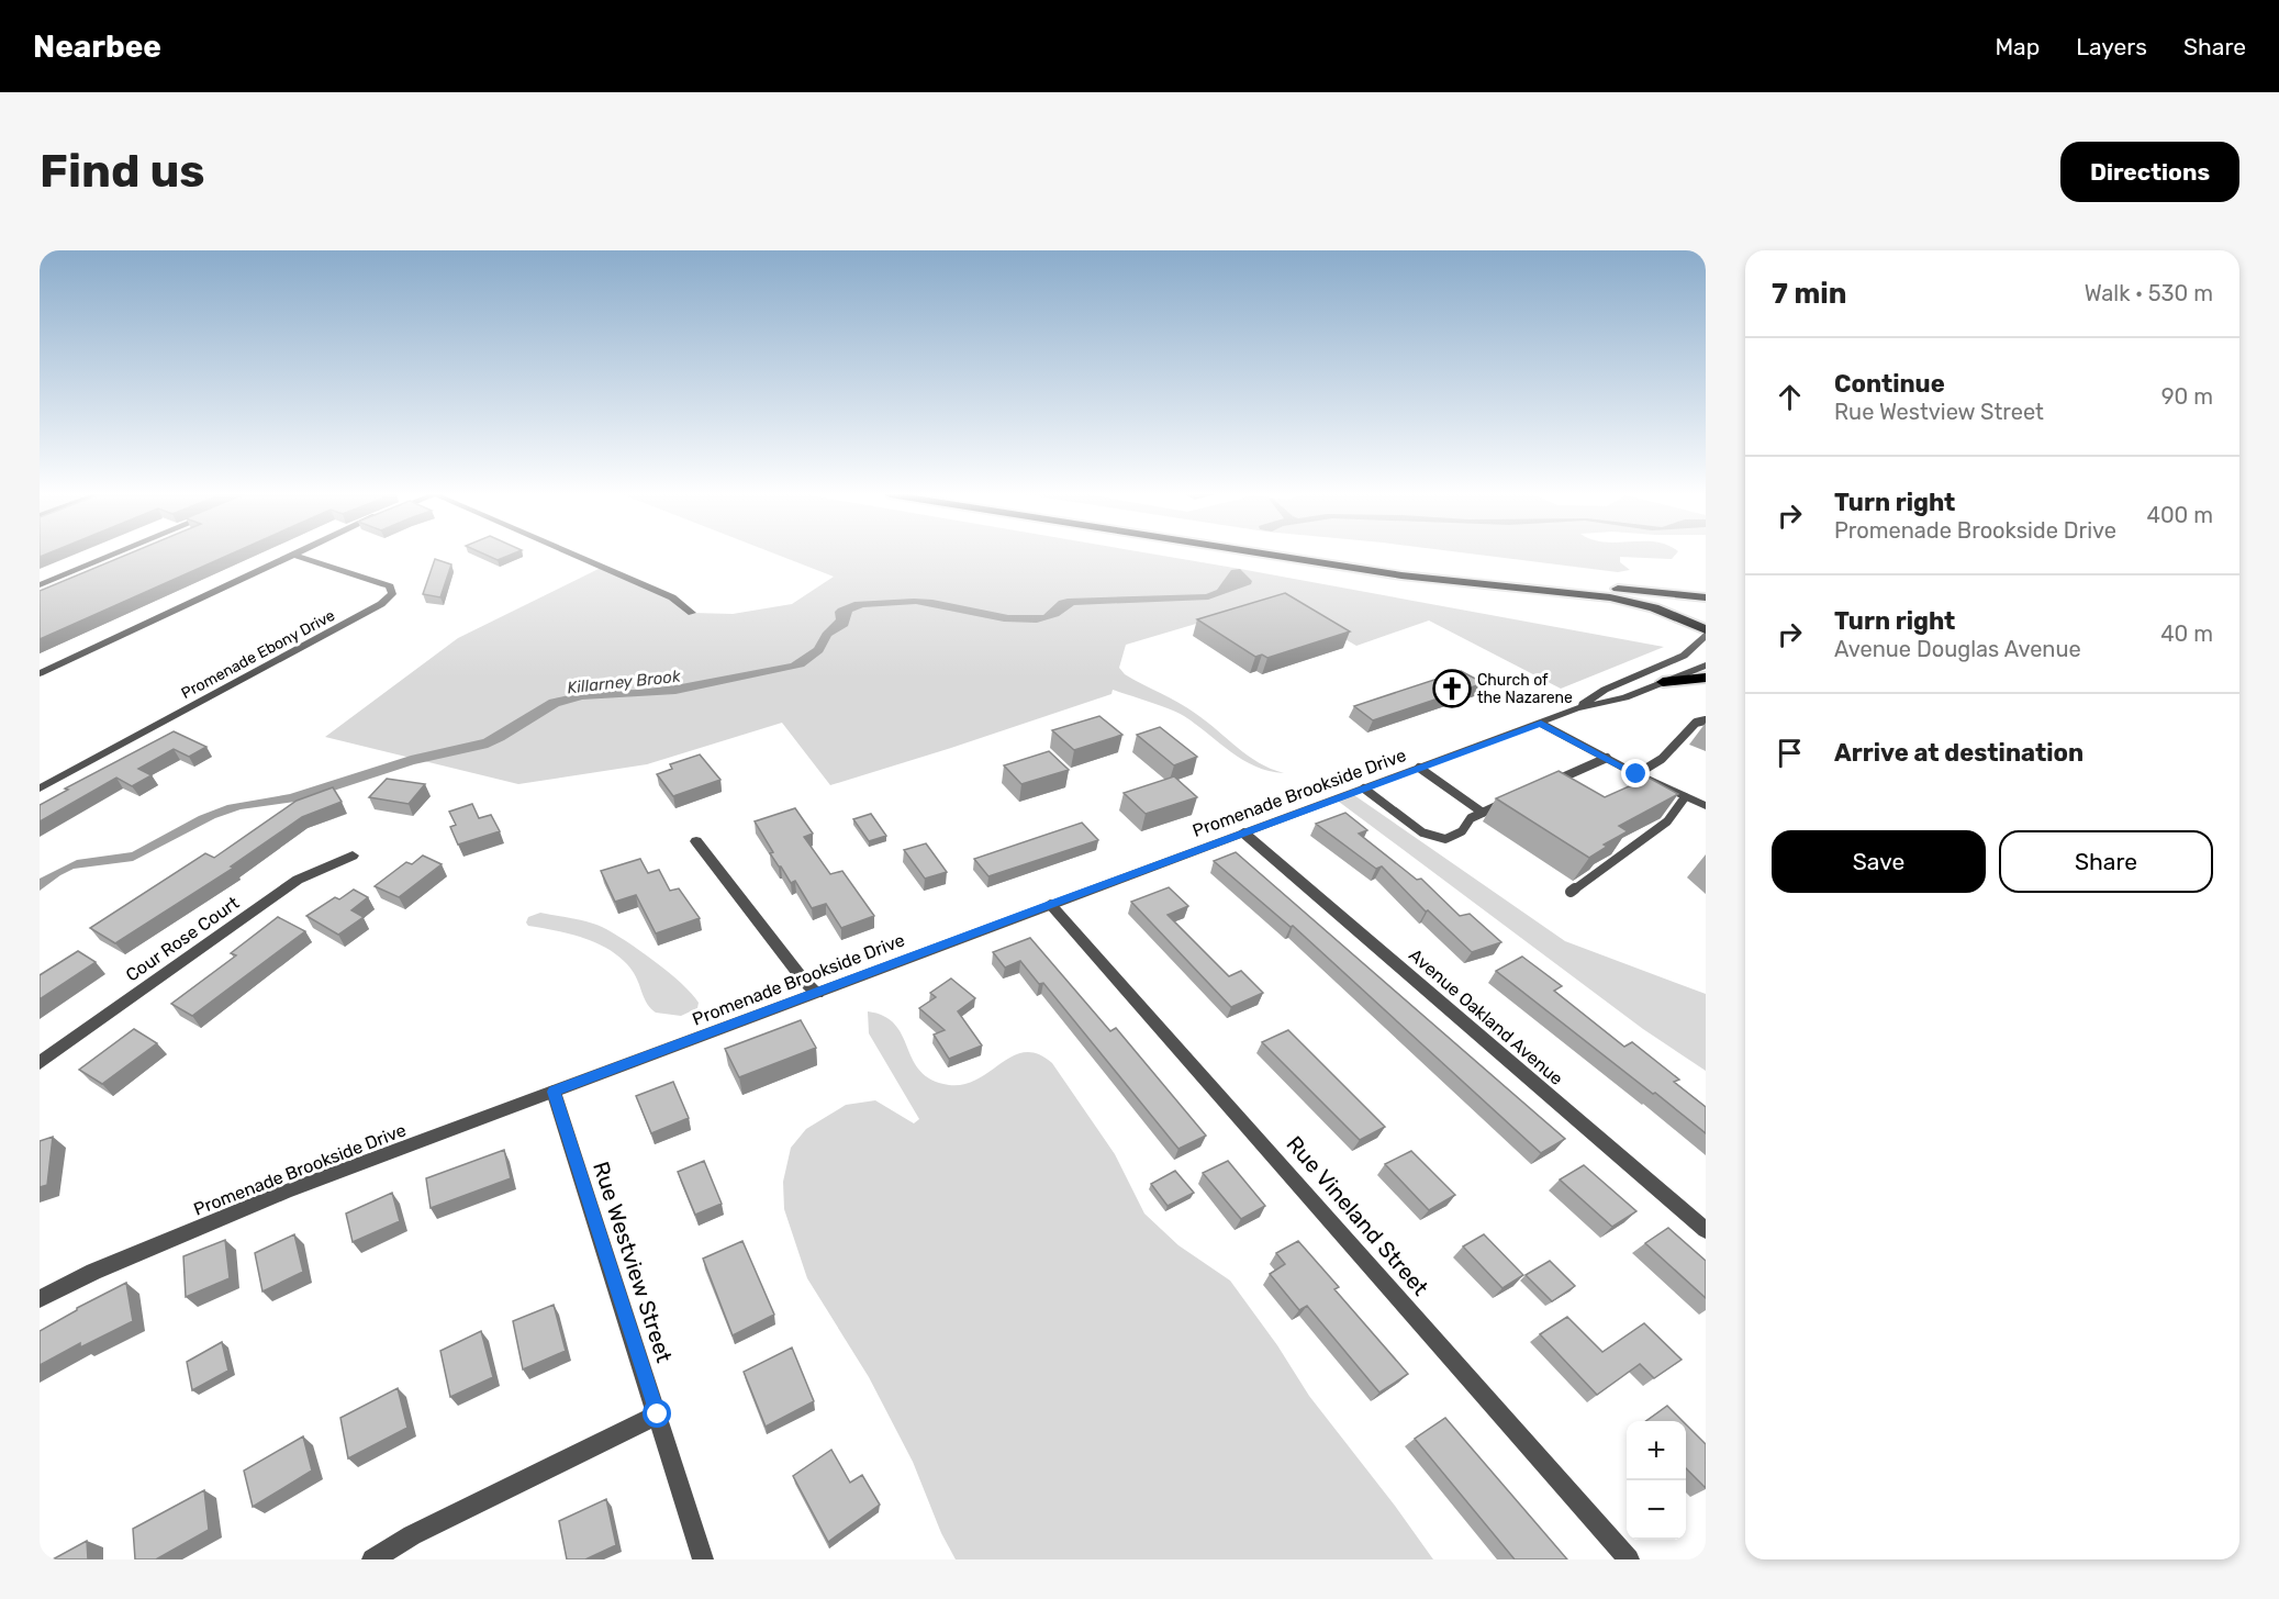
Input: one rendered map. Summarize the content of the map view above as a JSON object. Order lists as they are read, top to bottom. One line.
{"streets":{"street":["Promenade Ebony Drive","Promenade Brookside Drive","Cour Rose Court","Avenue Oakland Avenue","Rue Vineland Street","Rue Westview Street"]},"crossings":[["Promenade Brookside Drive","Avenue Oakland Avenue"],["Promenade Brookside Drive","Rue Vineland Street"],["Promenade Brookside Drive","Rue Westview Street"]],"water":["Killarney Brook"],"places":{"church":["Church of the Nazarene"]},"page":{"header":"Nearbee","nav":["Map","Layers","Share"],"buttons":["Directions",["Save","Share"]],"title":"Find us","heading":["7 min","Walk · 530 m"],"list":[["Continue","Rue Westview Street","90 m"],["Turn right","Promenade Brookside Drive","400 m"],["Turn right","Avenue Douglas Avenue","40 m"],"Arrive at destination"],"map_buttons":["+","−"]}}
